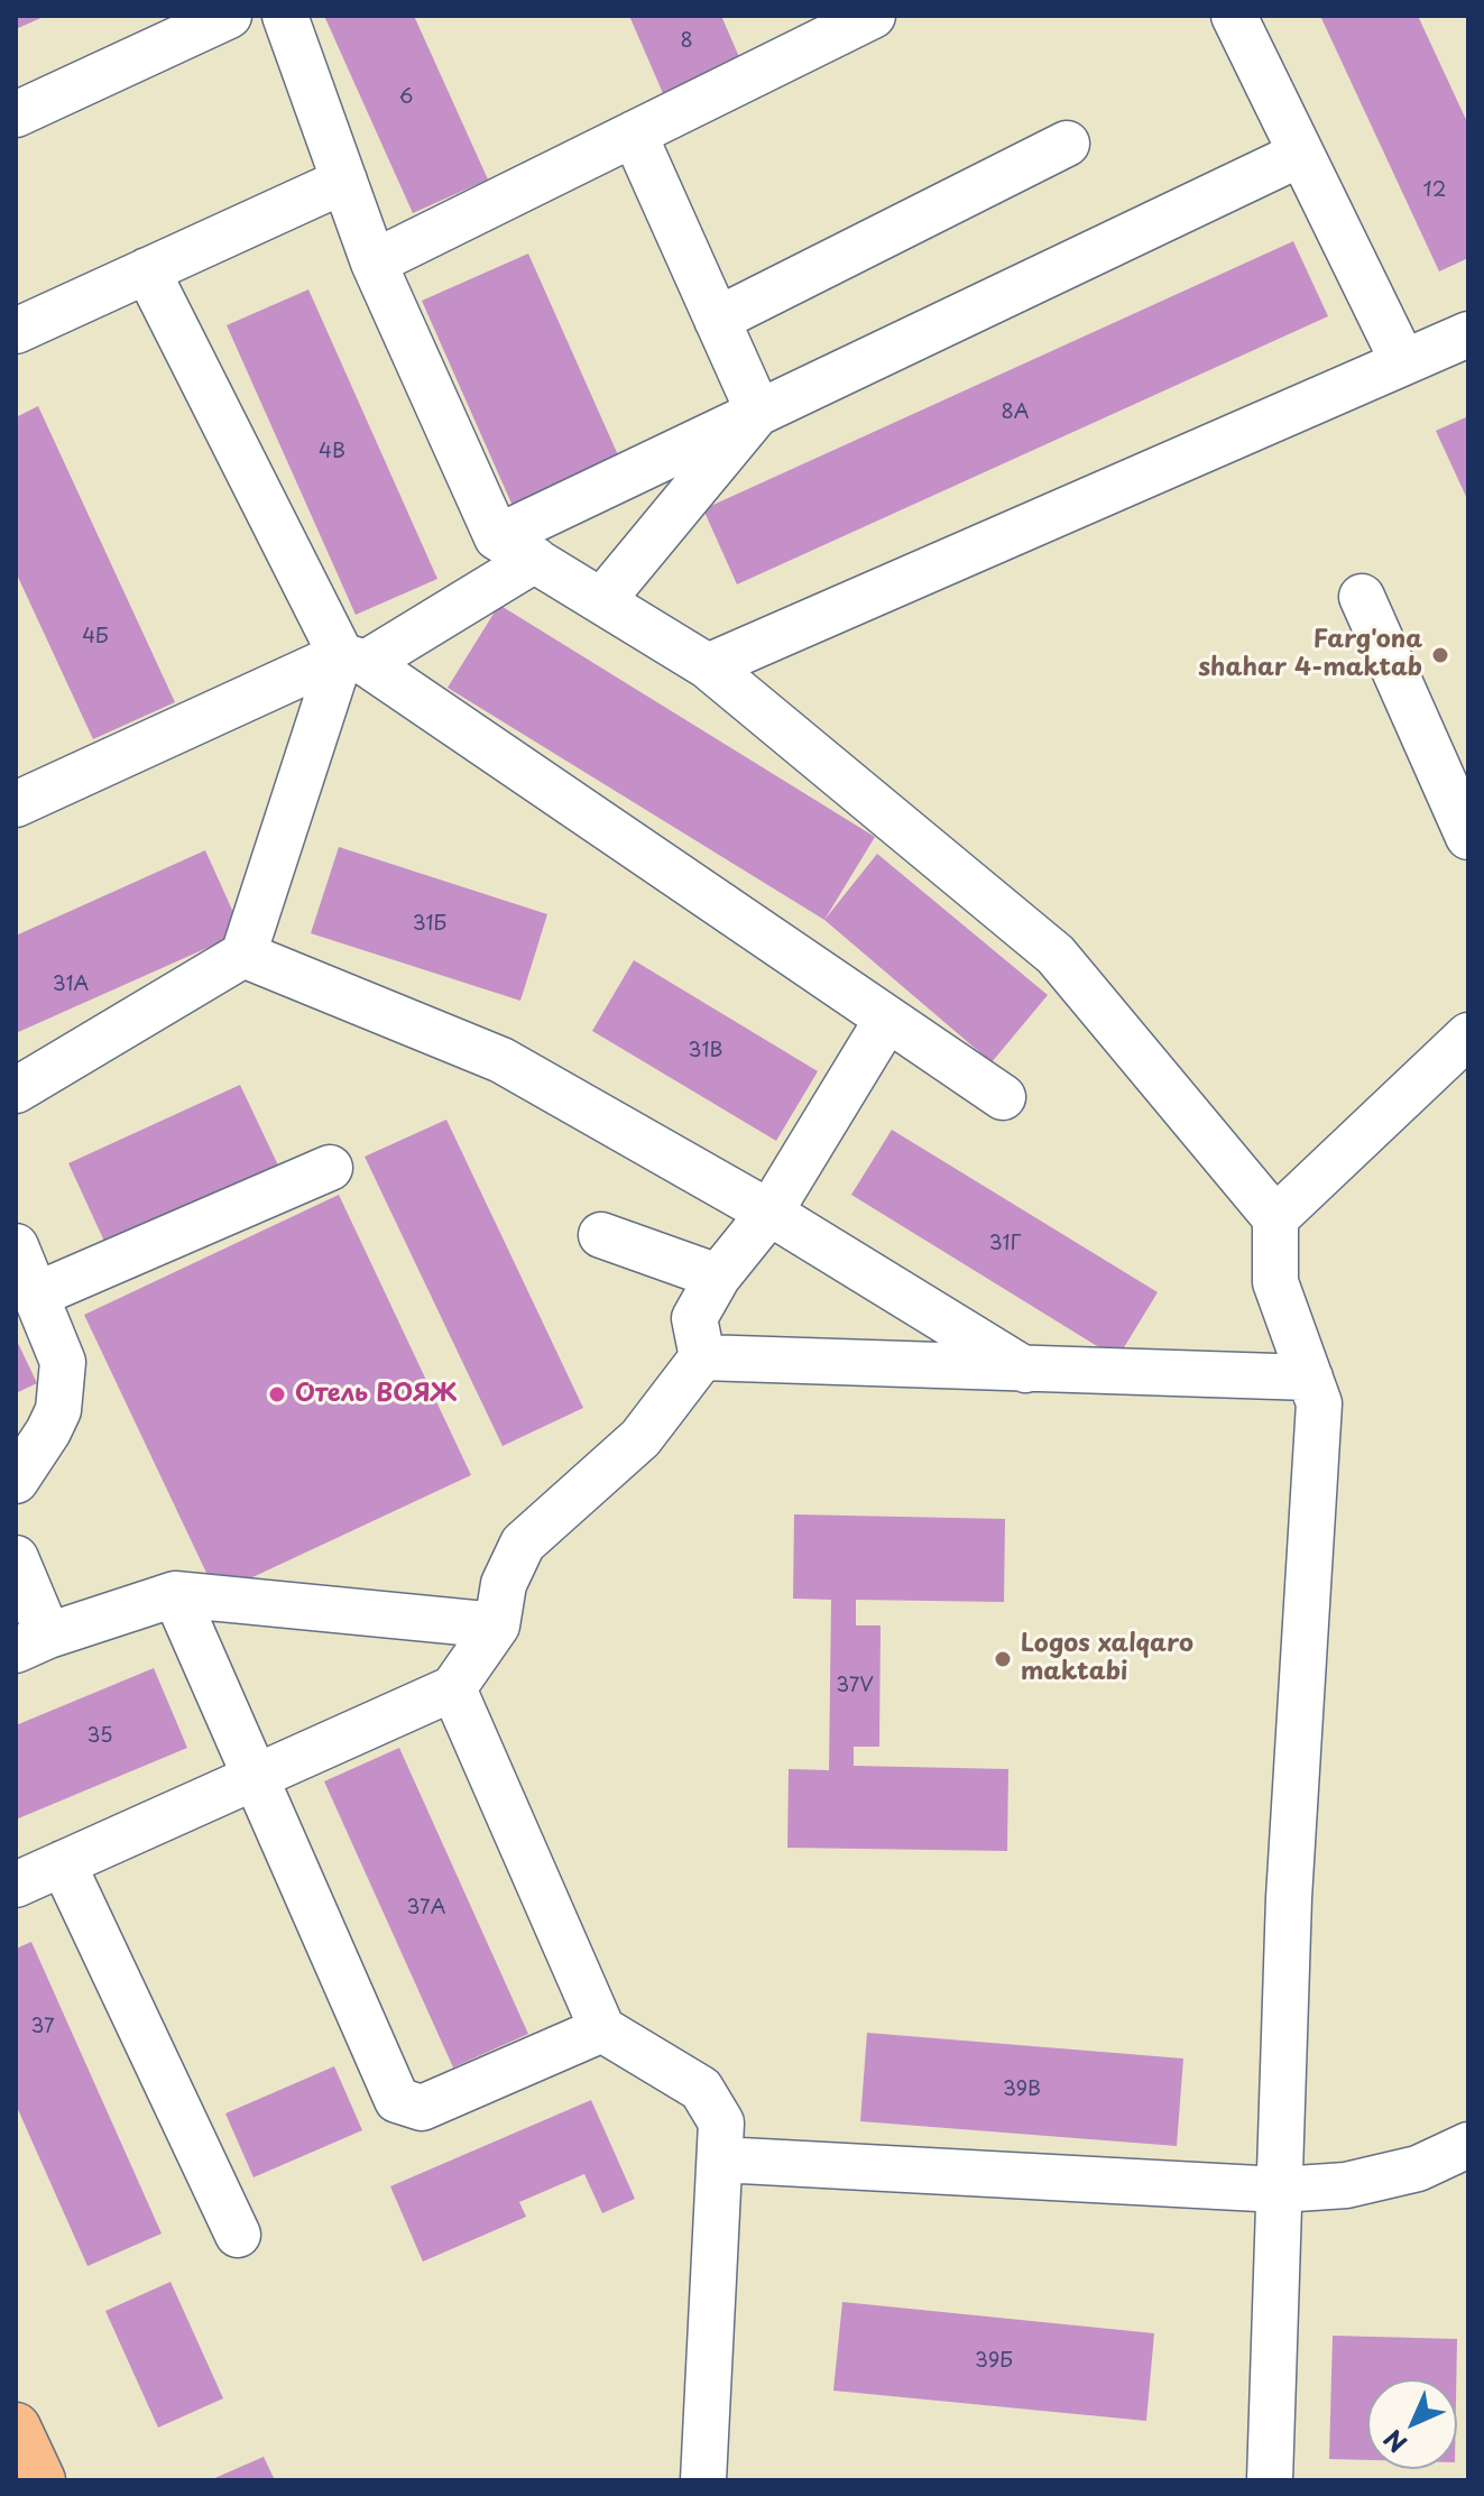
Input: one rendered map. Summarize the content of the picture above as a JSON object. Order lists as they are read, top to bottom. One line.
{"places":["Farg'ona shahar 4-maktab","Отель ВОЯЖ","Logos xalqaro maktabi"],"house_numbers":["8","6","12","8А","4В","4Б","31Б","31А","31В","31Г","37V","35","37А","37","39В","39Б"],"north":"bottom left"}
